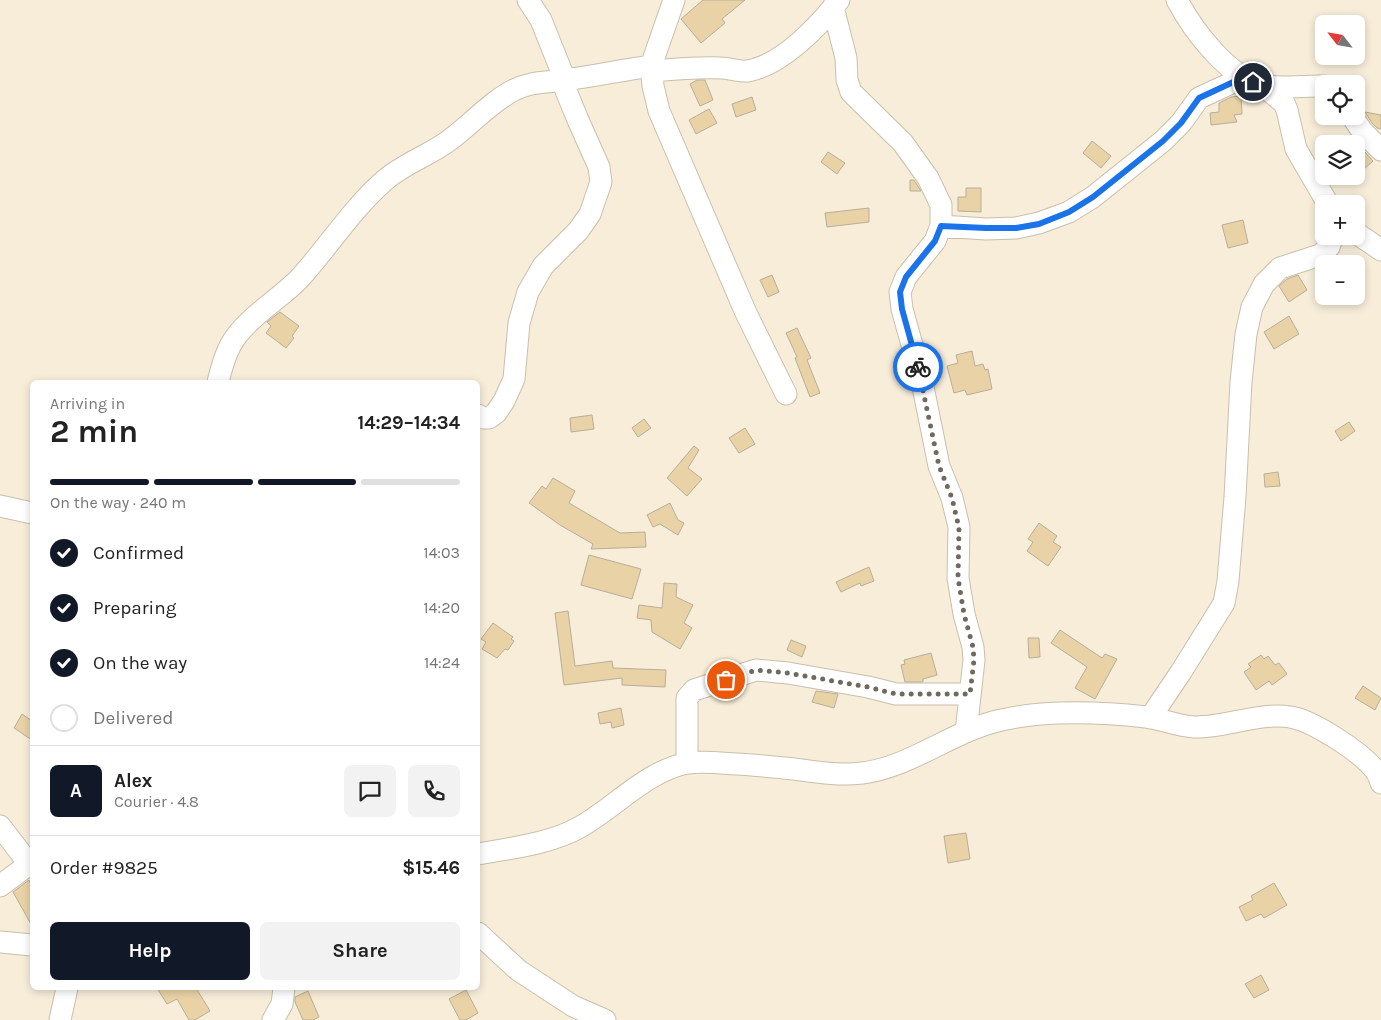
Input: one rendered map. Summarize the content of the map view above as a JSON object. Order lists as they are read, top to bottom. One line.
{"north":"top left","page":{"map_buttons":["+","−"],"heading":["2 min","Arriving in","14:29–14:34"],"panel":["Alex","Courier · 4.8","Order #9825","$15.46"],"bar":"On the way · 240 m","list":[["Confirmed","14:03"],["Preparing","14:20"],["On the way","14:24"],"Delivered"],"round":"A","buttons":["Help","Share"]}}
